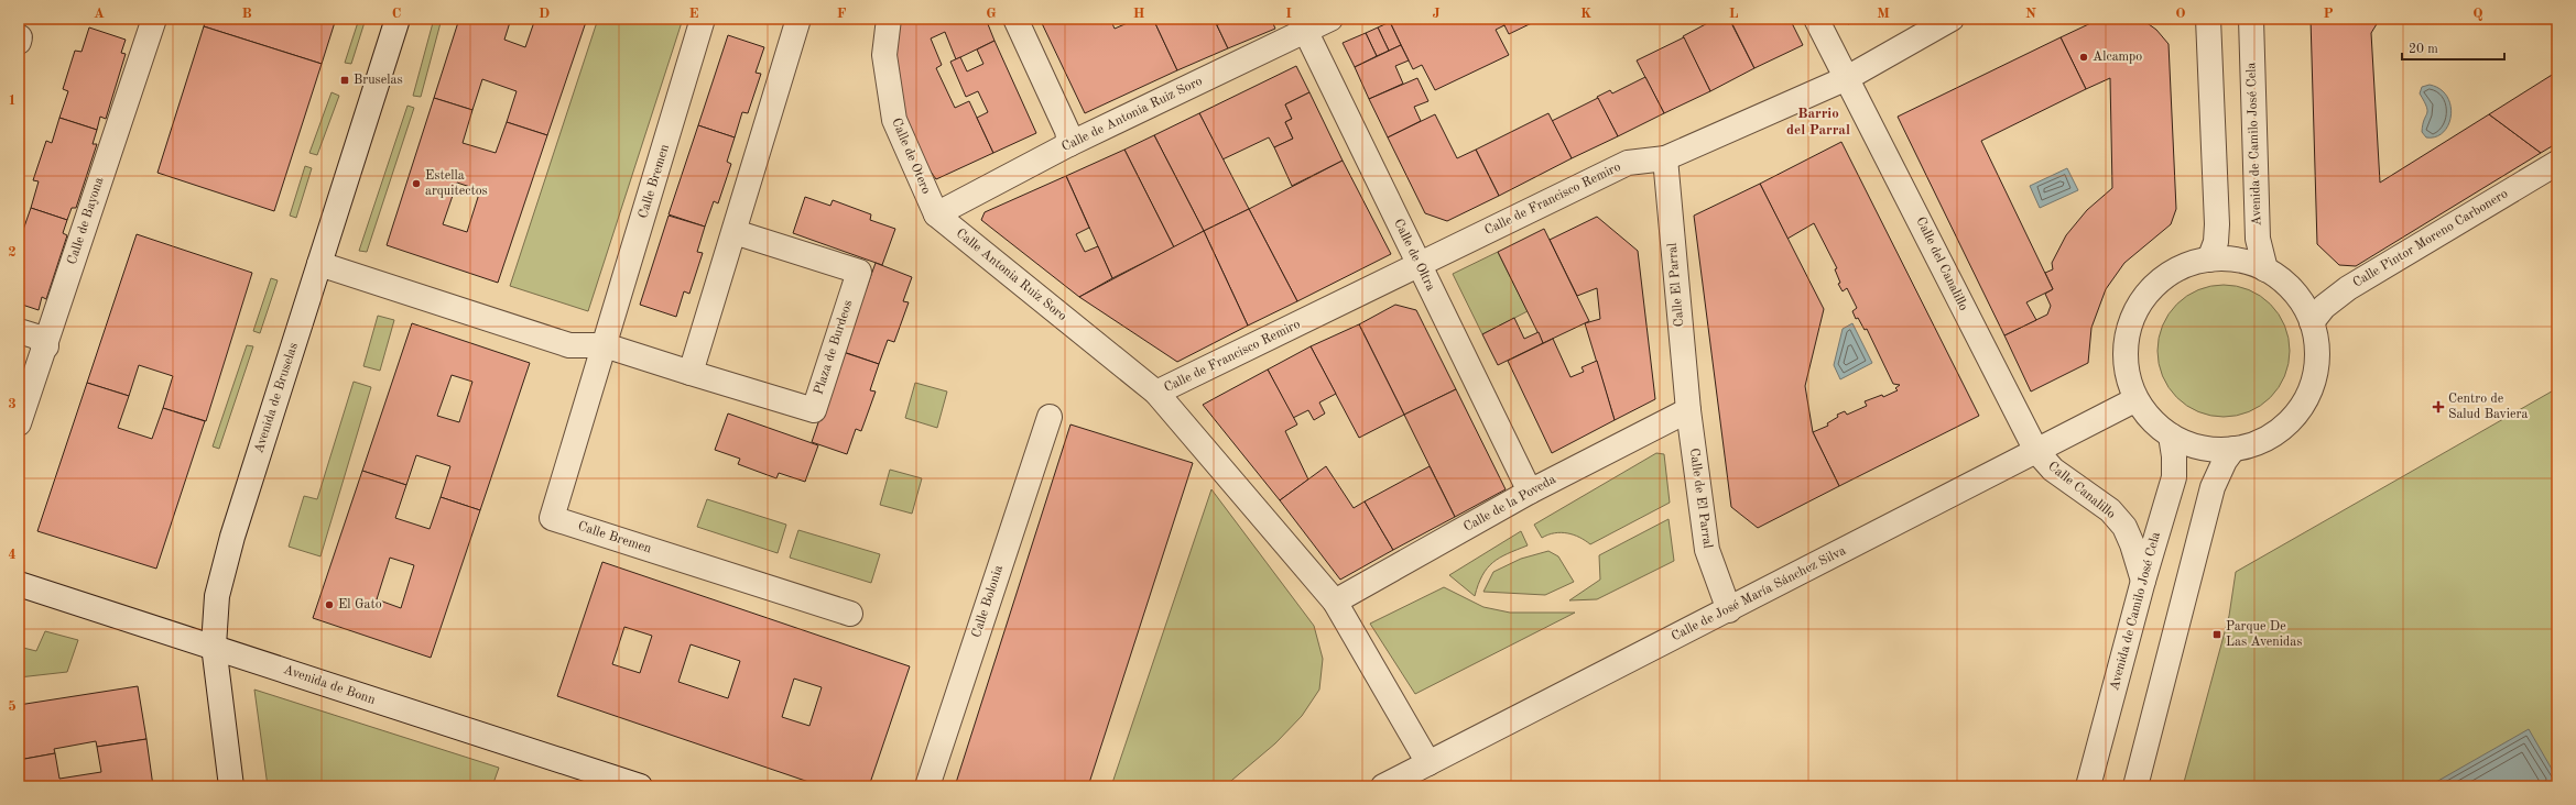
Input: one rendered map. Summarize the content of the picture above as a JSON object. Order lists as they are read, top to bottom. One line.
{"streets":{"street":["Calle de Antonia Ruiz Soro","Avenida de Camilo José Cela","Calle de Otero","Calle Bremen","Calle de Francisco Remiro","Calle de Bayona","Calle Pintor Moreno Carbonero","Calle de Oltra","Calle del Canalillo","Calle Antonia Ruiz Soro","Calle El Parral","Plaza de Burdeos","Avenida de Bruselas","Calle Canalillo","Calle de El Parral","Calle de la Poveda","Calle de José María Sánchez Silva","Calle Bolonia","Avenida de Bonn"]},"crossings":[["Calle de Antonia Ruiz Soro","Calle de Otero"],["Calle de Antonia Ruiz Soro","Calle de Oltra"],["Calle de Antonia Ruiz Soro","Calle Antonia Ruiz Soro"],["Avenida de Camilo José Cela","Calle Canalillo"],["Calle de Otero","Calle Antonia Ruiz Soro"],["Calle de Francisco Remiro","Calle de Oltra"],["Calle de Francisco Remiro","Calle del Canalillo"],["Calle de Francisco Remiro","Calle Antonia Ruiz Soro"],["Calle de Francisco Remiro","Calle El Parral"],["Calle de Francisco Remiro","Calle de la Poveda"],["Calle de Francisco Remiro","Calle de José María Sánchez Silva"],["Calle de Oltra","Calle de la Poveda"],["Calle del Canalillo","Calle Canalillo"],["Calle del Canalillo","Calle de José María Sánchez Silva"],["Calle El Parral","Calle de El Parral"],["Calle El Parral","Calle de la Poveda"],["Avenida de Bruselas","Avenida de Bonn"],["Calle Canalillo","Calle de José María Sánchez Silva"],["Calle de El Parral","Calle de la Poveda"],["Calle de El Parral","Calle de José María Sánchez Silva"]],"districts":["Barrio del Parral"],"places":{"other":["Alcampo","Estella arquitectos","El Gato"],"transit":["Bruselas","Parque De Las Avenidas"],"health":["Centro de Salud Baviera"]},"scale_bar":"20 m","grid":{"columns":["A","B","C","D","E","F","G","H","I","J","K","L","M","N","O","P","Q"],"rows":["1","2","3","4","5"]}}
